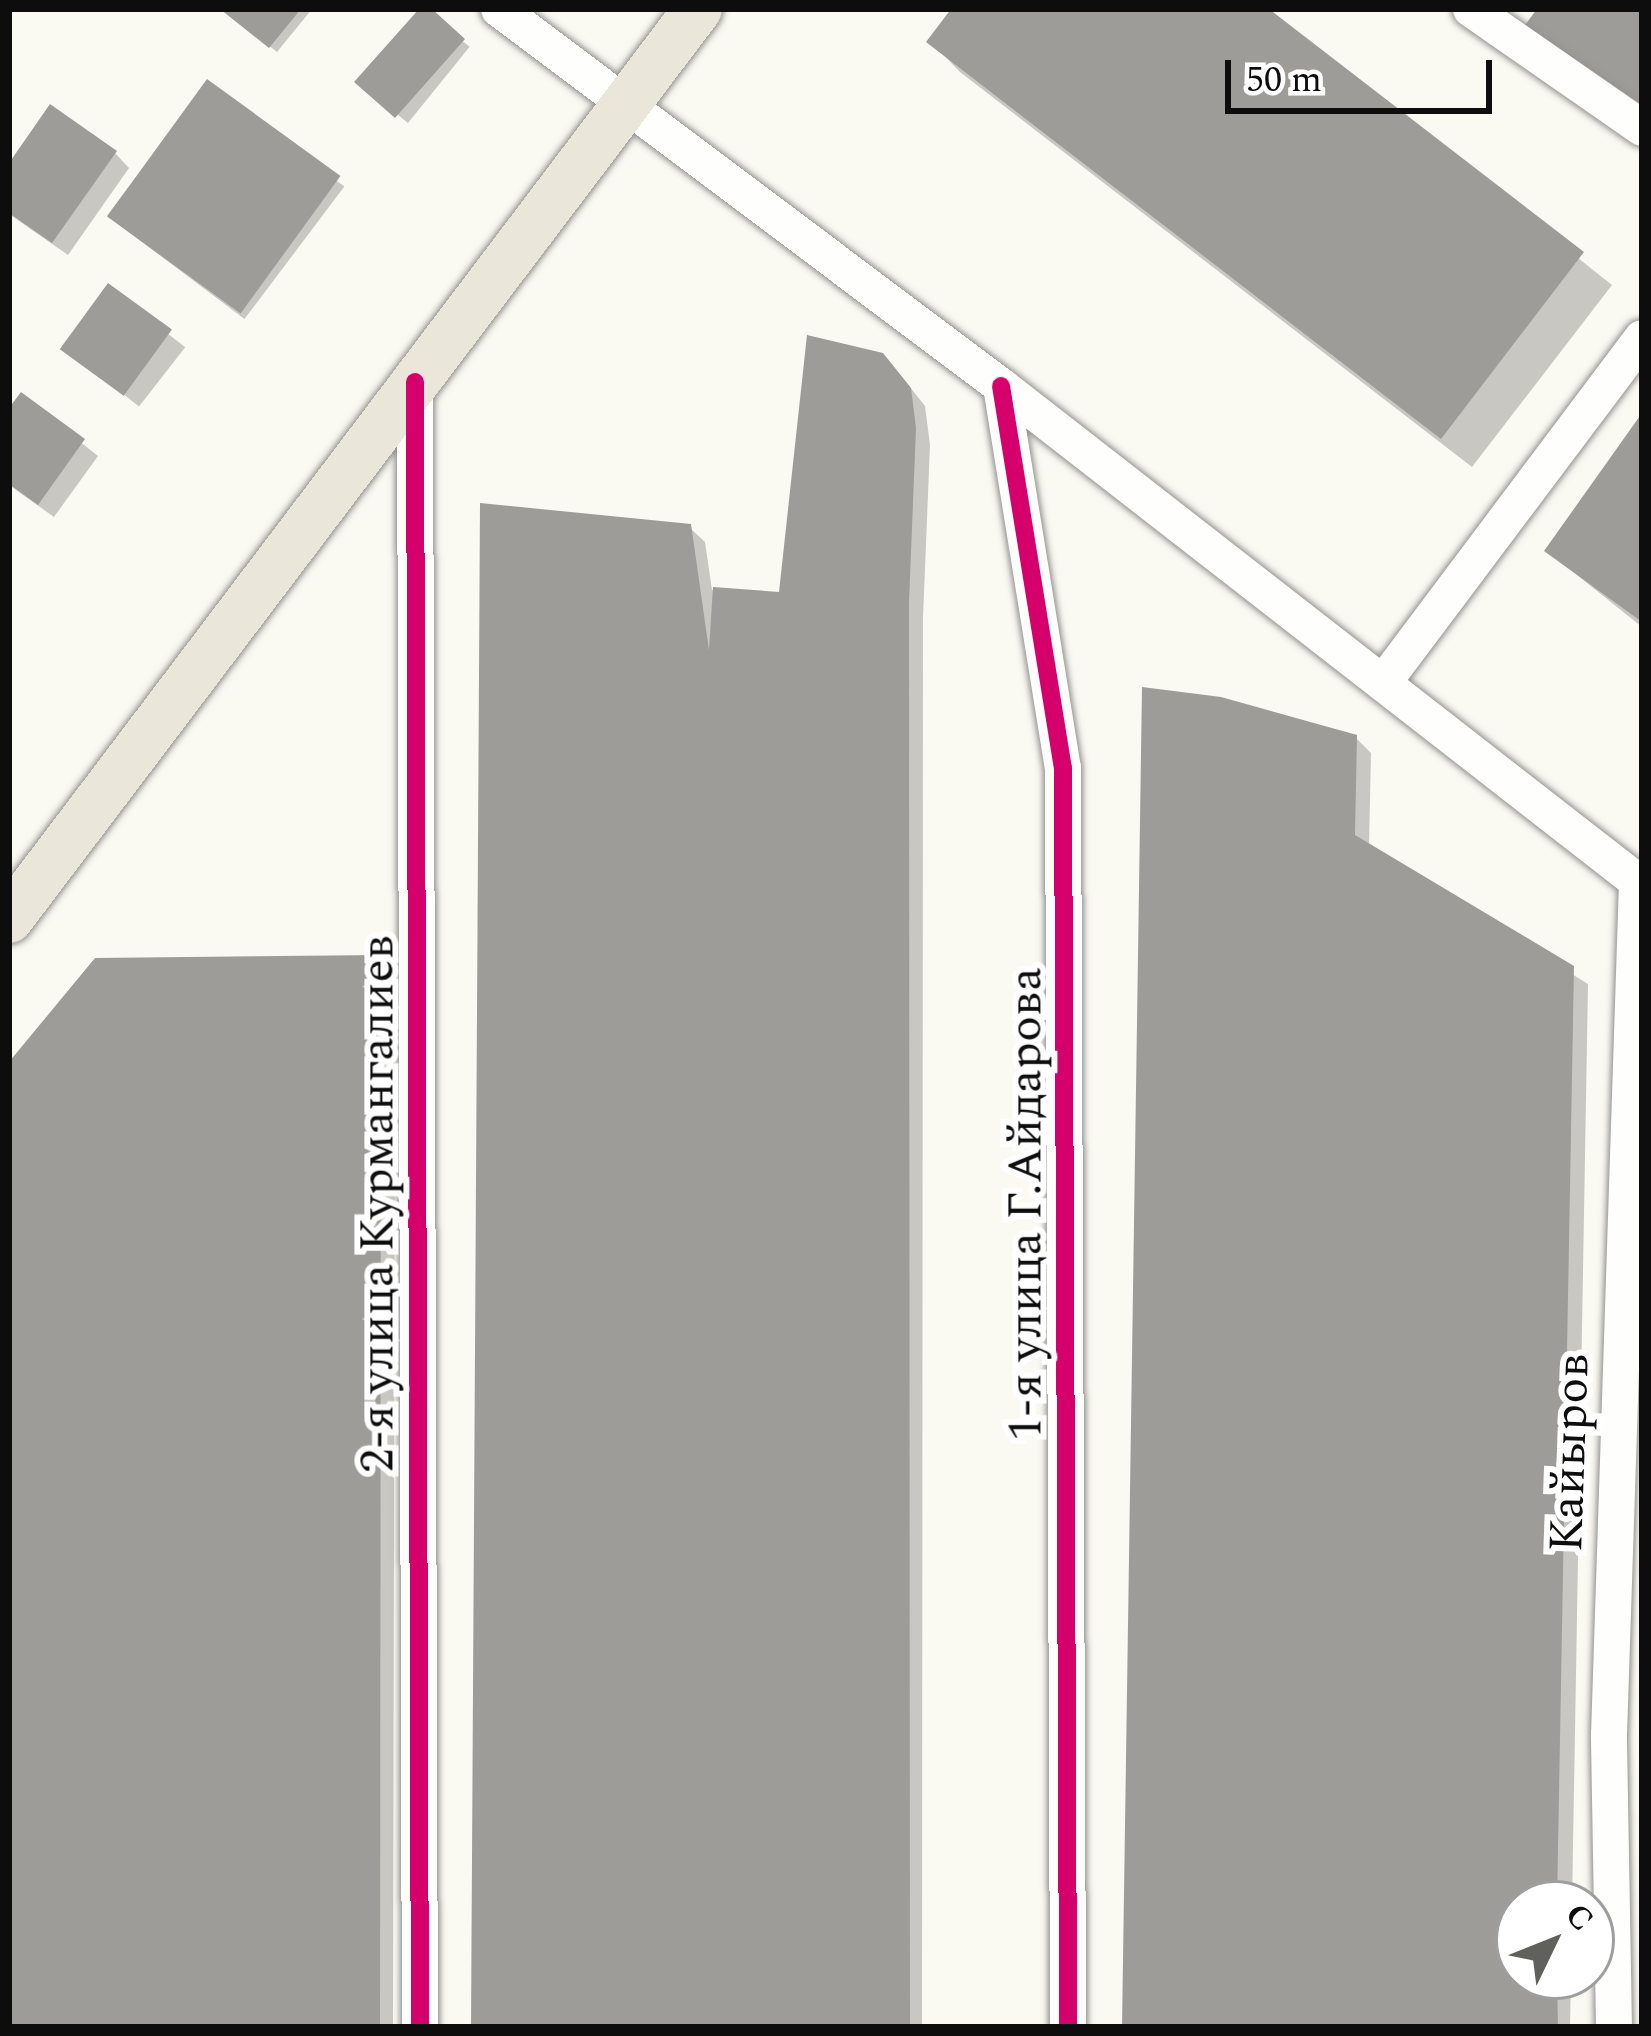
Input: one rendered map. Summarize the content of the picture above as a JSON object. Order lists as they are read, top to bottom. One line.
{"streets":{"street":["2-я улица Курмангалиев","1-я улица Г.Айдарова","Кайыров"]},"scale_bar":"50 m","north":"top right"}
